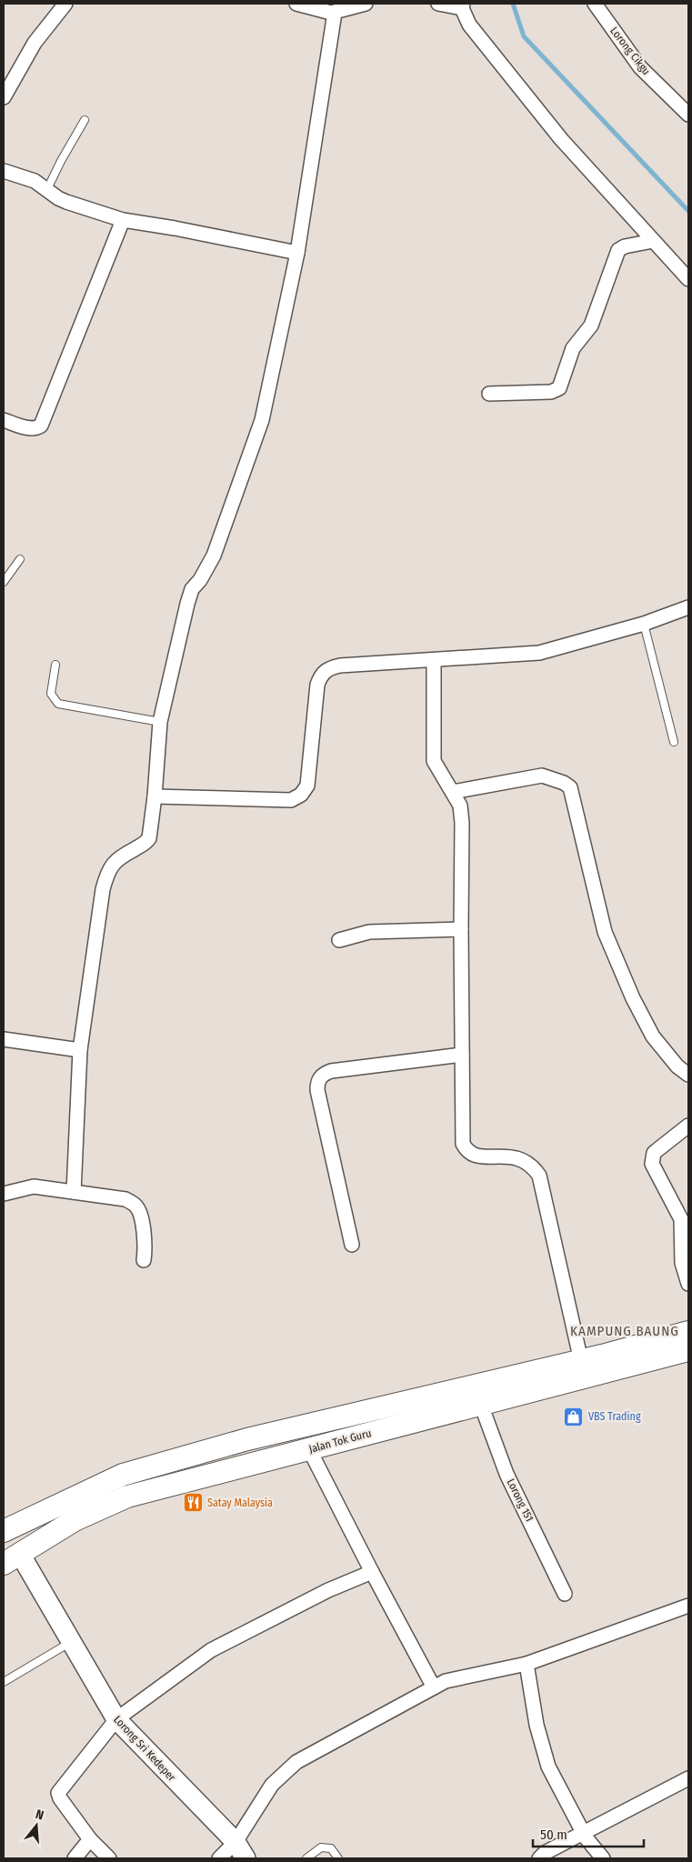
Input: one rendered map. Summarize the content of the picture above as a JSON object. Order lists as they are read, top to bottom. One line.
{"streets":{"main road":["Jalan Tok Guru"],"street":["Lorong Cikgu","Lorong 151","Lorong Sri Kedeper"]},"crossings":[["Jalan Tok Guru","Lorong 151"],["Jalan Tok Guru","Lorong Sri Kedeper"]],"districts":["KAMPUNG BAUNG"],"places":{"shop":["VBS Trading"],"restaurant":["Satay Malaysia"]},"scale_bar":"50 m","north":"top"}
